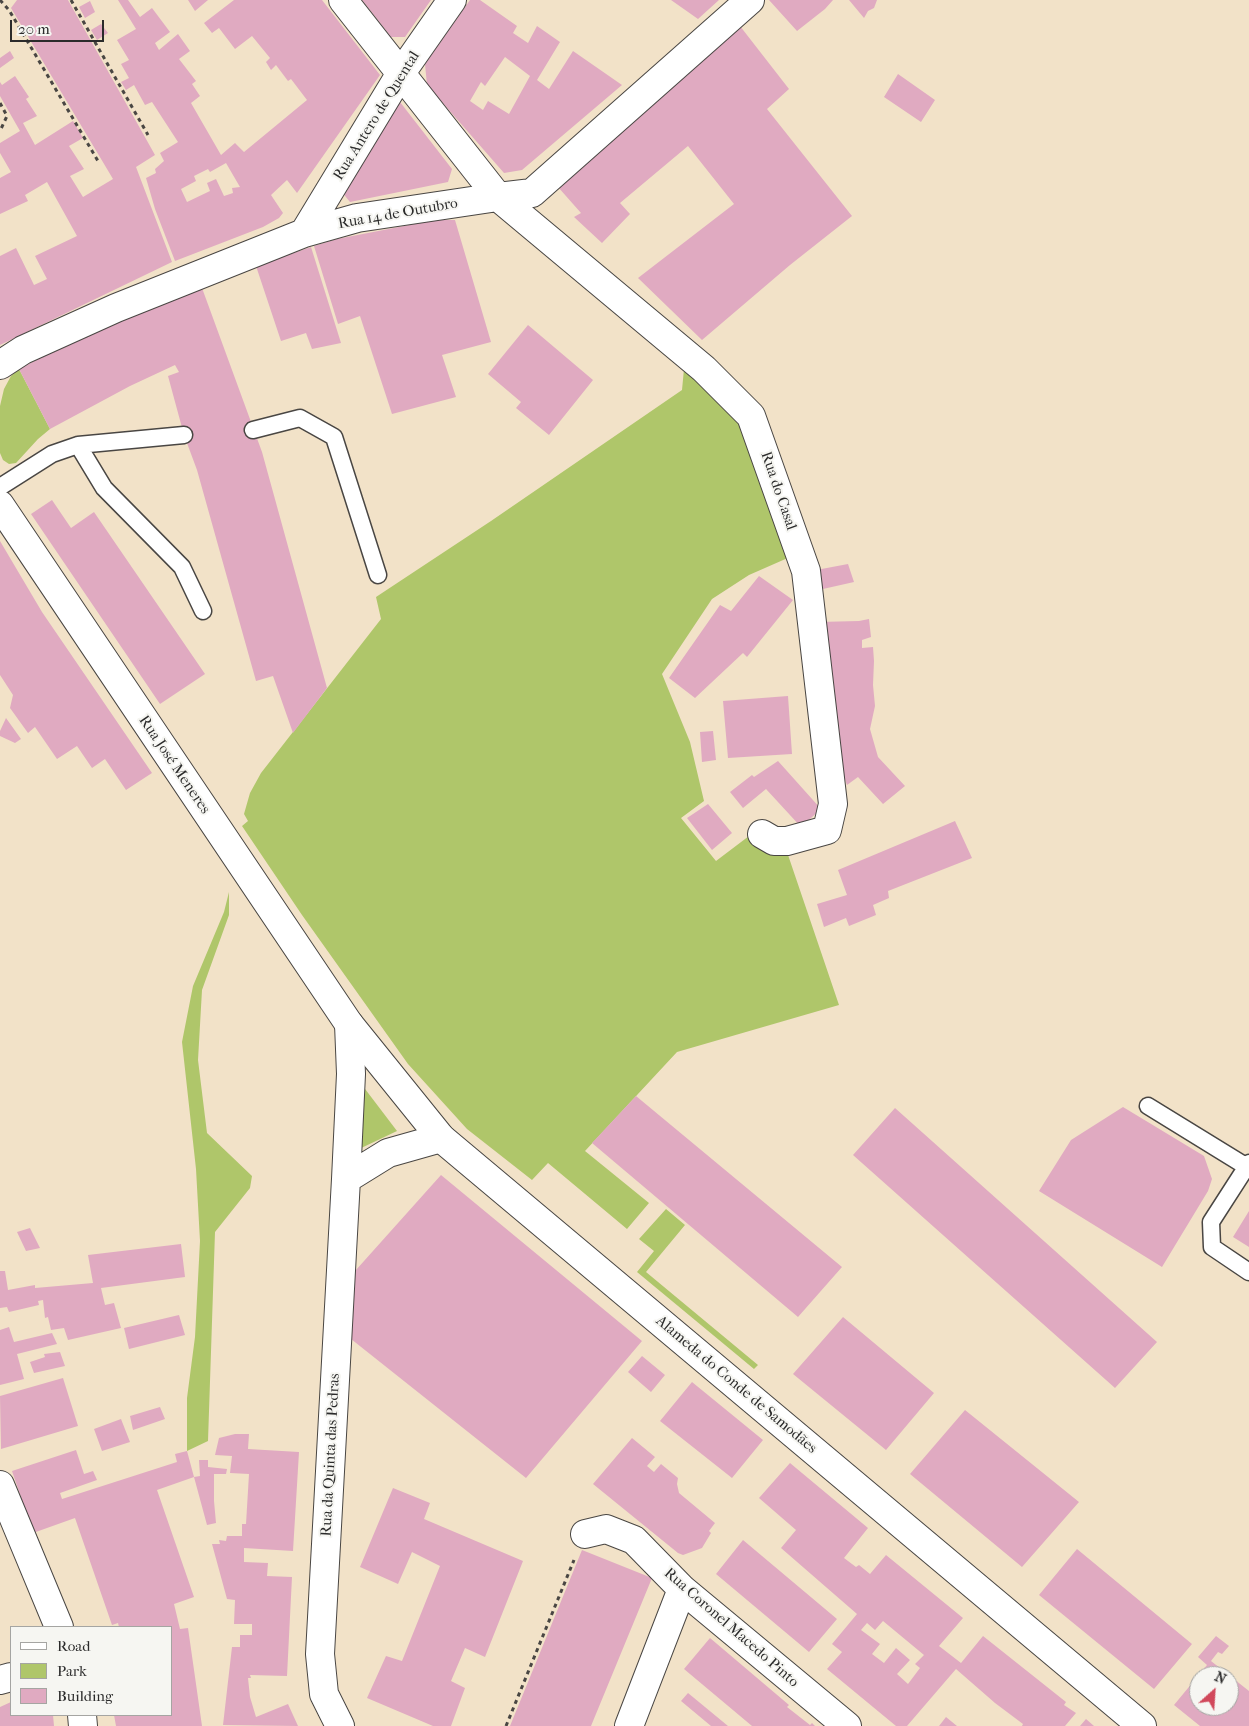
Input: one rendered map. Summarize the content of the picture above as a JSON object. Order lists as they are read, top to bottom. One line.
{"streets":{"street":["Rua Antero de Quental","Rua 14 de Outubro","Rua do Casal","Rua José Meneres","Alameda do Conde de Samodães","Rua da Quinta das Pedras","Rua Coronel Macedo Pinto"]},"crossings":[["Rua Antero de Quental","Rua 14 de Outubro"],["Rua 14 de Outubro","Rua do Casal"],["Rua José Meneres","Alameda do Conde de Samodães"],["Rua José Meneres","Rua da Quinta das Pedras"],["Alameda do Conde de Samodães","Rua da Quinta das Pedras"]],"legend":["Road","Park","Building"],"scale_bar":"20 m","north":"top right"}
